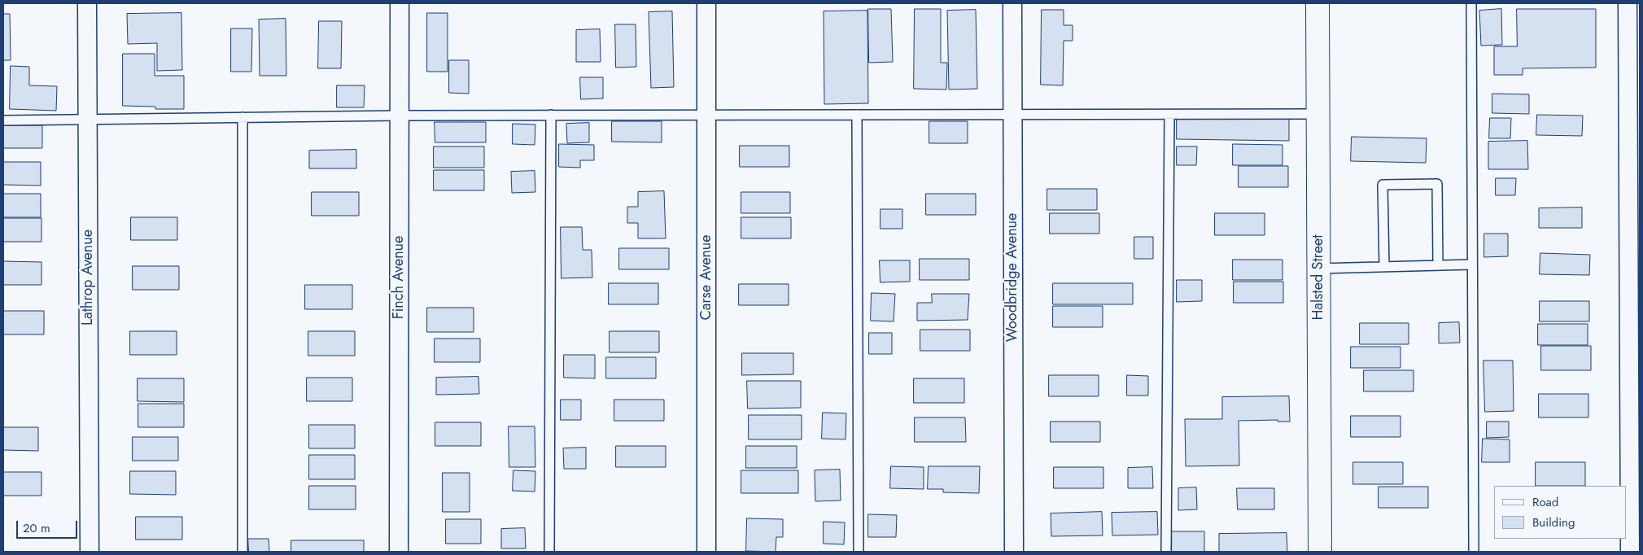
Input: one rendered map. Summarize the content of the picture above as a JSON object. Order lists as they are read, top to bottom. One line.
{"streets":{"main road":["Halsted Street"],"street":["Lathrop Avenue","Finch Avenue","Carse Avenue","Woodbridge Avenue"]},"legend":["Road","Building"],"scale_bar":"20 m"}
